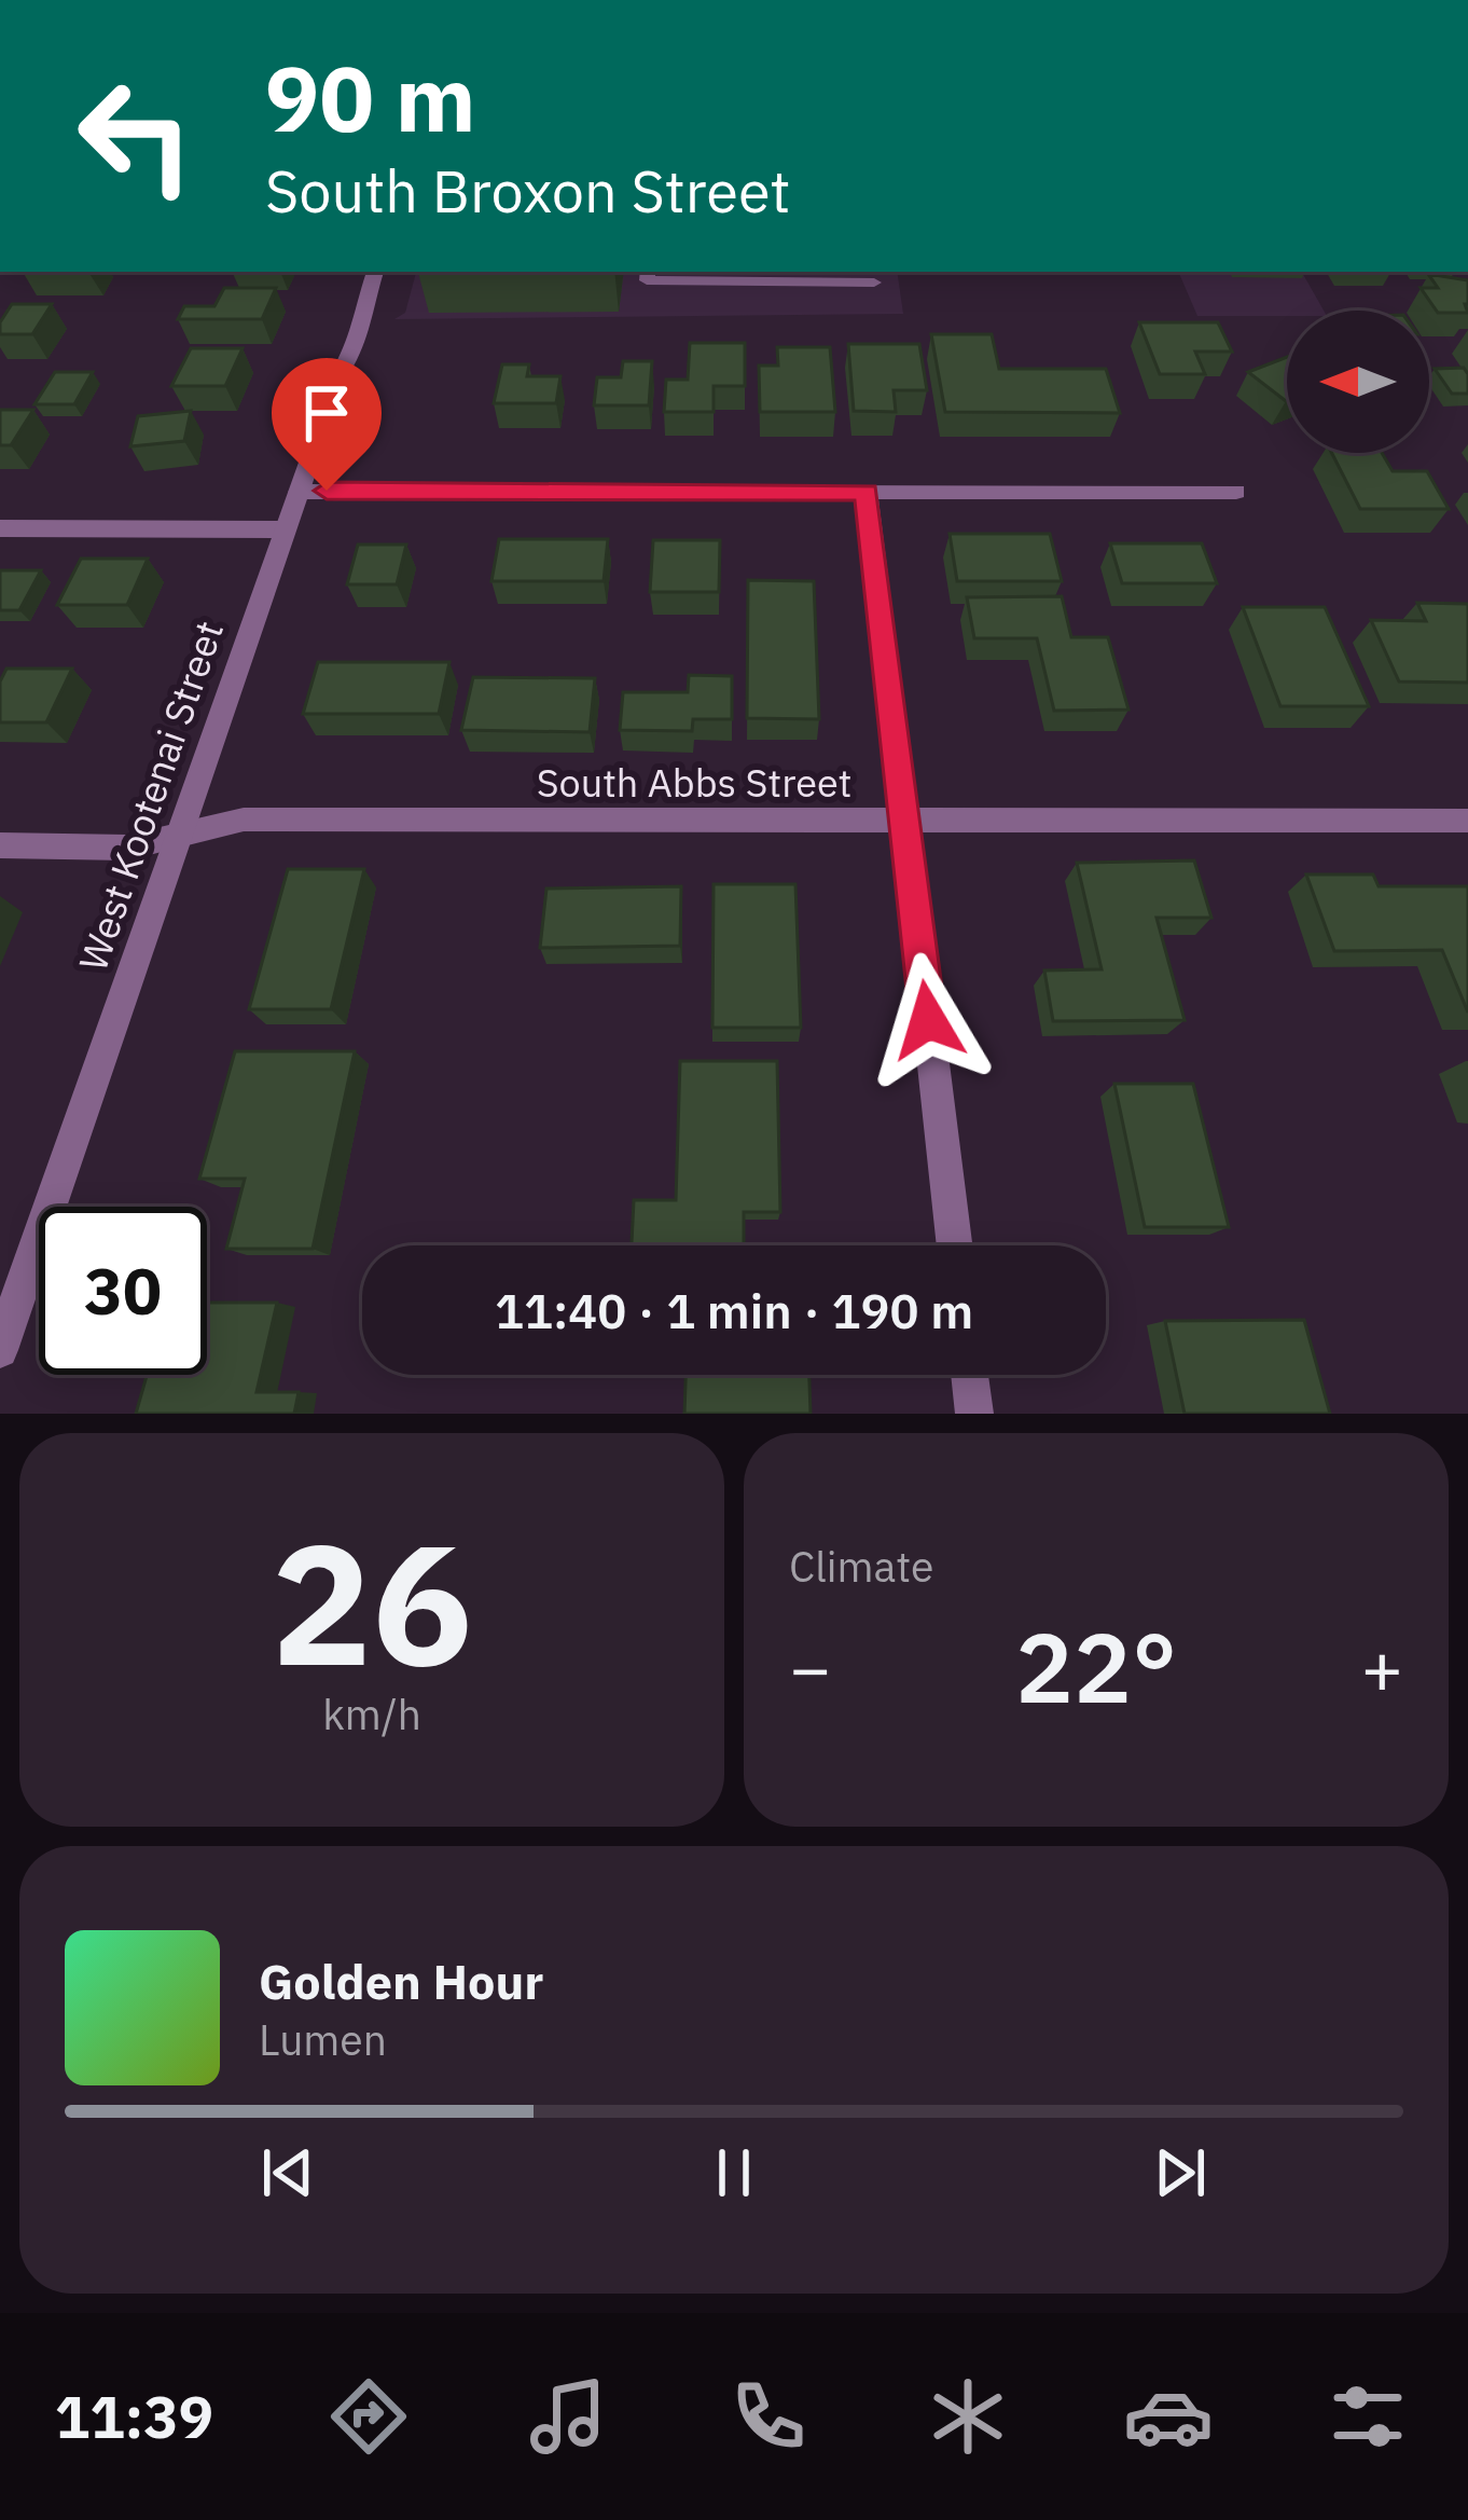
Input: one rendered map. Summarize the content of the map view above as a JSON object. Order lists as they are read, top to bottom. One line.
{"streets":{"street":["South Abbs Street","West Kootenai Street"]},"crossings":[["South Abbs Street","West Kootenai Street"]],"north":"left","page":{"turn":["90 m","South Broxon Street"],"limit":"30","trip":"11:40 · 1 min · 190 m","tile":[["26","km/h"],"Climate"],"heat":["−","22°","+"],"song":["Golden Hour","Lumen"],"tabs":"11:39"}}
